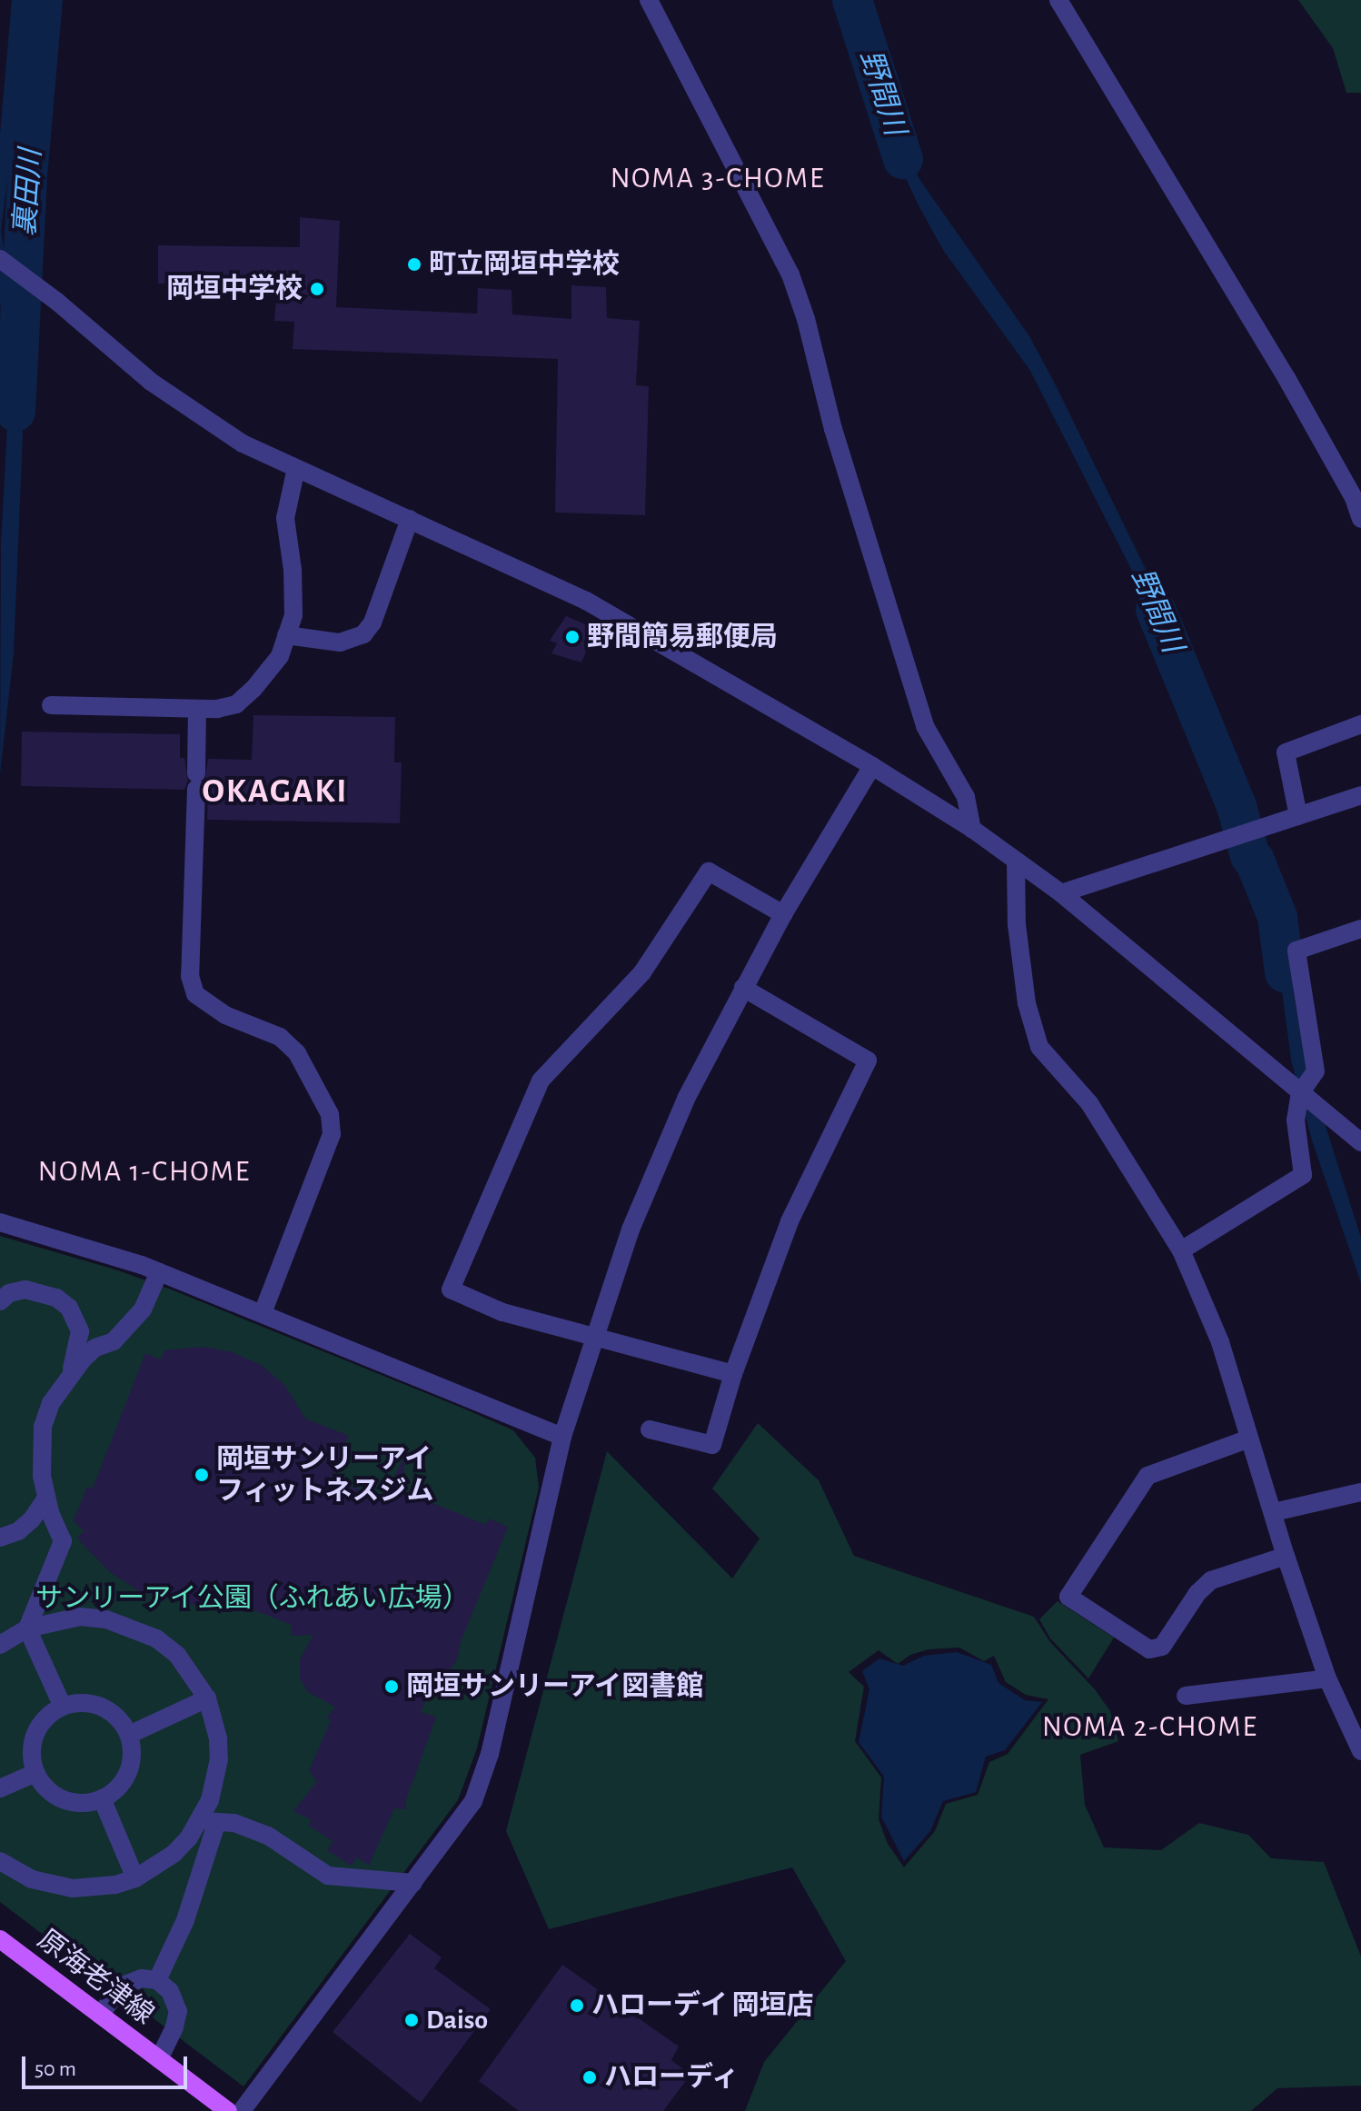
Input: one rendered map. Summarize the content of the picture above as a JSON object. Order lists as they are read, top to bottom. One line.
{"streets":{"main road":["原海老津線"]},"districts":["NOMA 3-CHOME","OKAGAKI","NOMA 1-CHOME","NOMA 2-CHOME"],"water":["野間川","裏田川"],"parks":["サンリーアイ公園（ふれあい広場）"],"places":["町立岡垣中学校","岡垣中学校","野間簡易郵便局","岡垣サンリーアイ フィットネスジム","岡垣サンリーアイ図書館","ハローデイ 岡垣店","Daiso","ハローディ"],"scale_bar":"50 m"}
